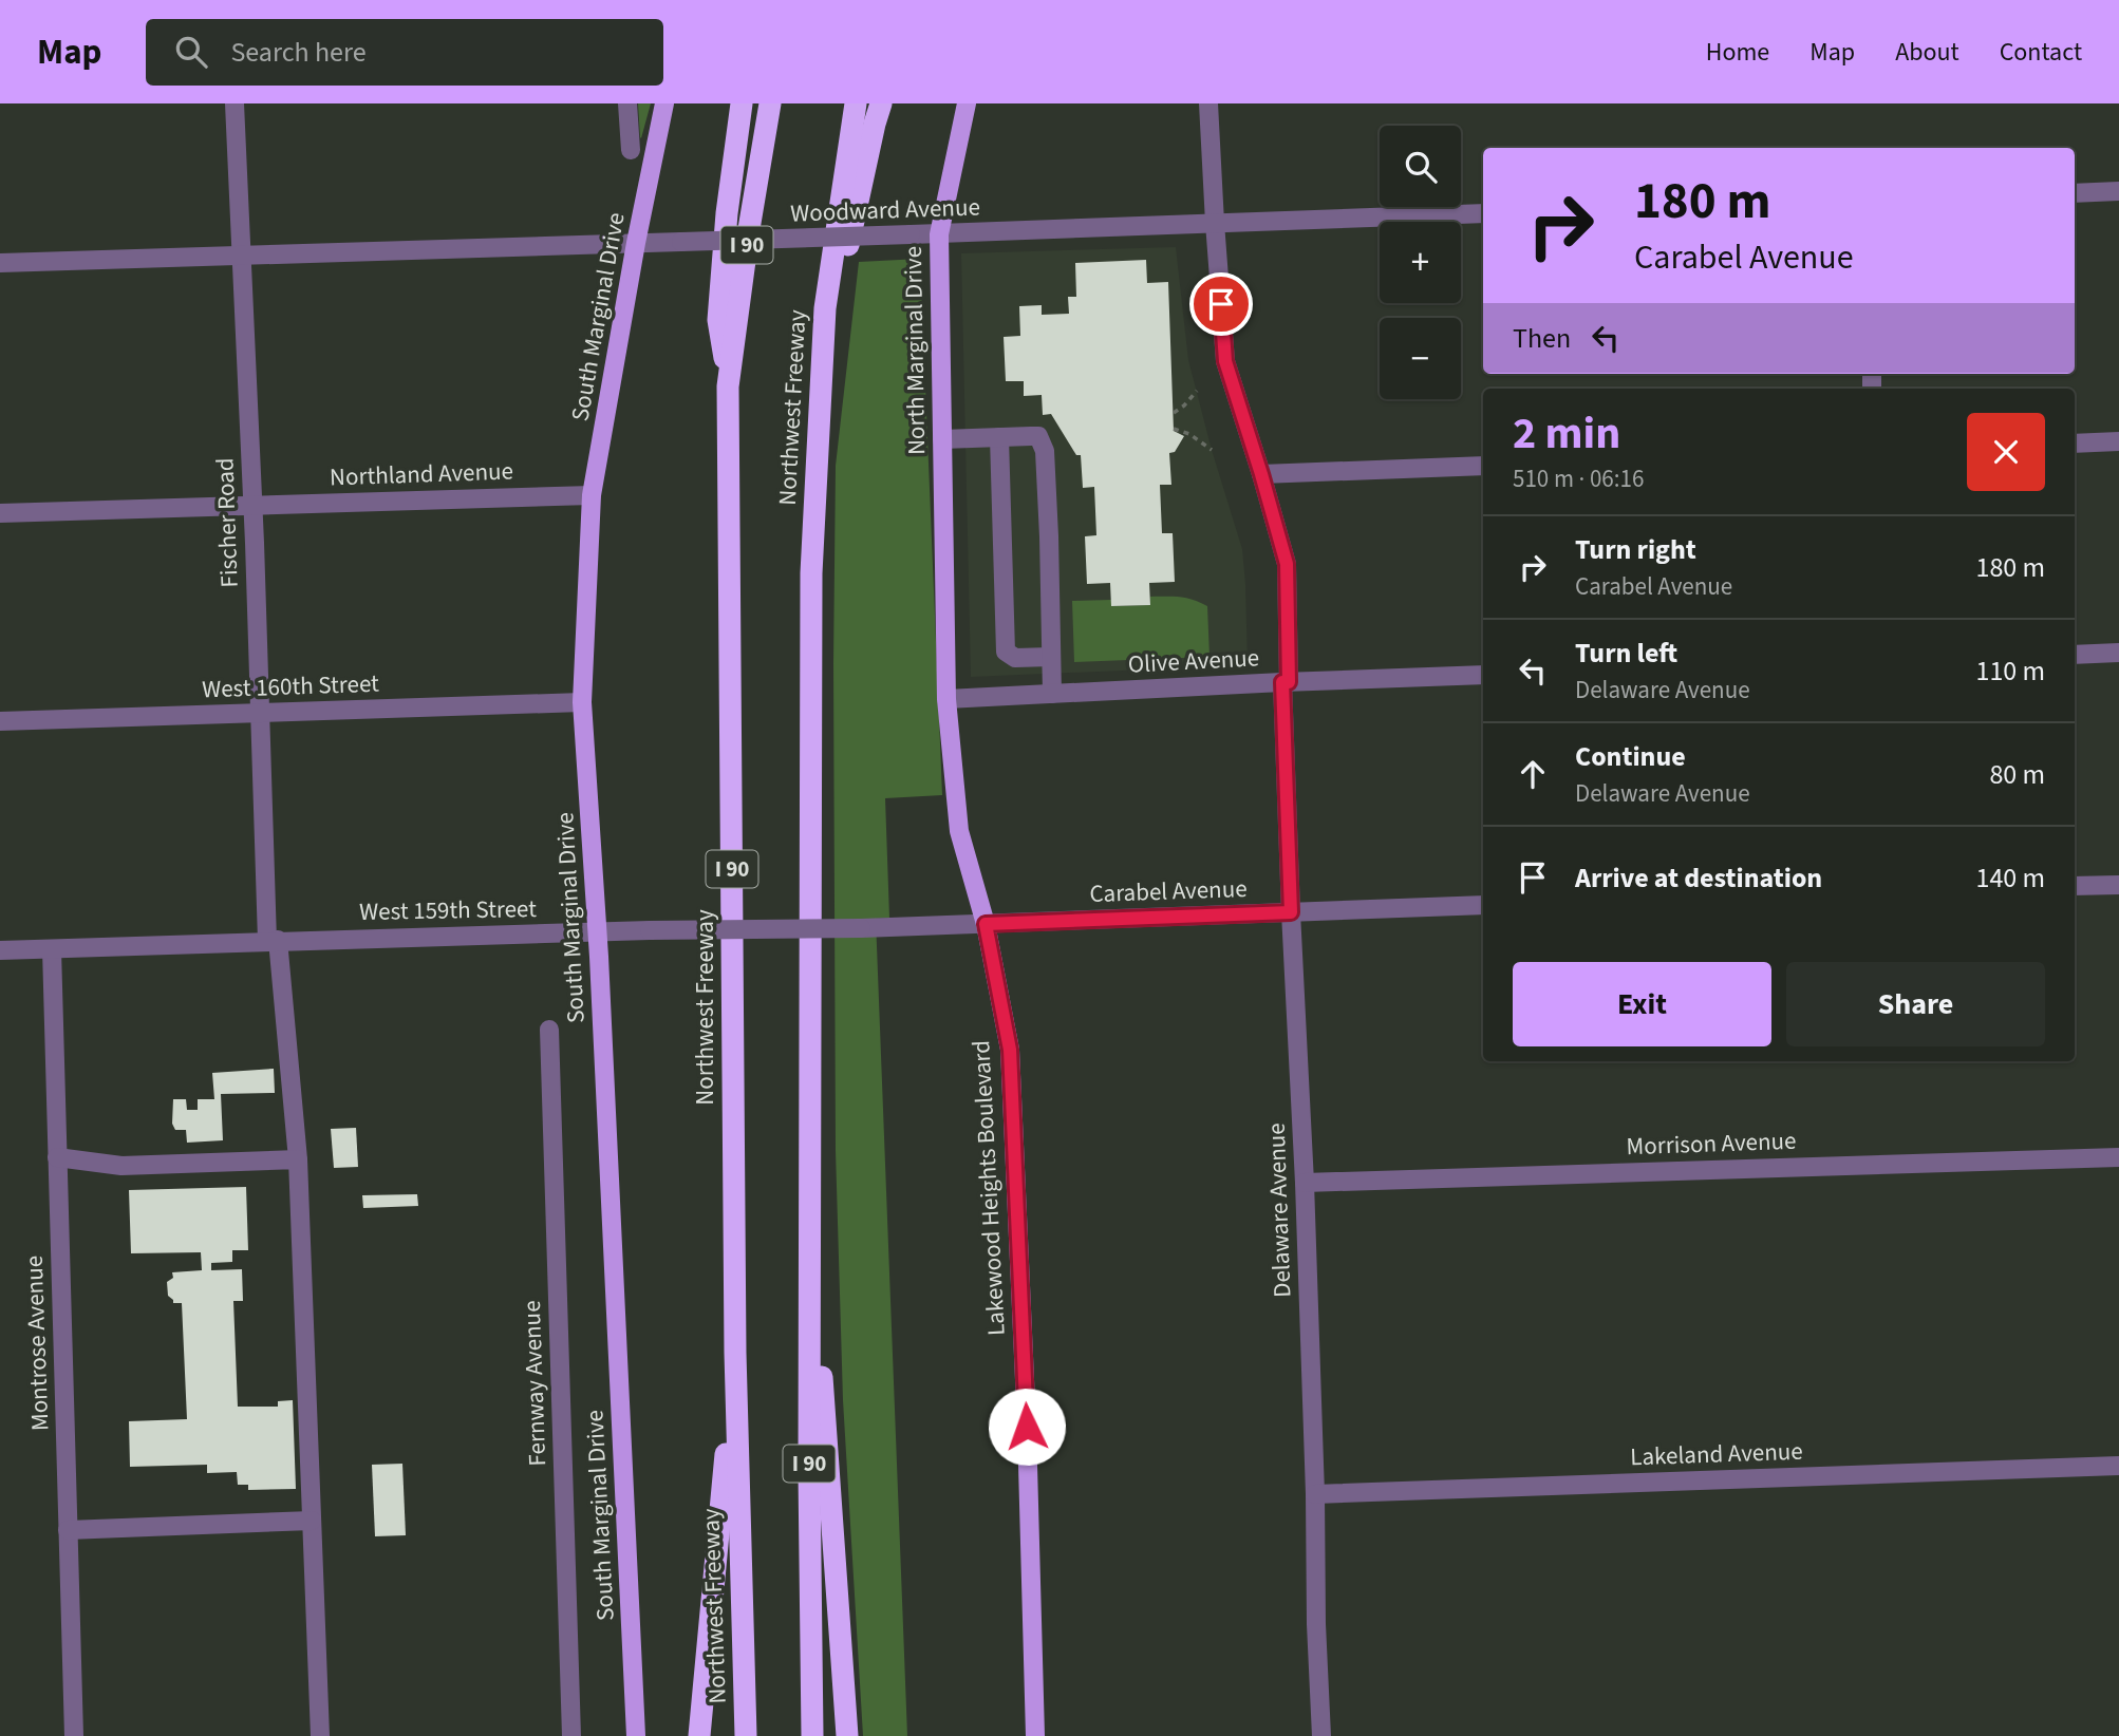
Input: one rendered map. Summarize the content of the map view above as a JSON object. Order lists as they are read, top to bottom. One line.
{"streets":{"highway":["I 90","Northwest Freeway"],"main road":["South Marginal Drive","North Marginal Drive","Lakewood Heights Boulevard"],"street":["Woodward Avenue","Northland Avenue","Fischer Road","Olive Avenue","West 160th Street","Carabel Avenue","West 159th Street","Morrison Avenue","Delaware Avenue","Montrose Avenue","Fernway Avenue","Lakeland Avenue"]},"crossings":[["Woodward Avenue","South Marginal Drive"],["Woodward Avenue","North Marginal Drive"],["Woodward Avenue","Fischer Road"],["Woodward Avenue","Delaware Avenue"],["South Marginal Drive","Northland Avenue"],["South Marginal Drive","West 160th Street"],["South Marginal Drive","West 159th Street"],["North Marginal Drive","Lakewood Heights Boulevard"],["Northland Avenue","Fischer Road"],["Fischer Road","West 160th Street"],["Fischer Road","West 159th Street"],["Olive Avenue","Lakewood Heights Boulevard"],["Olive Avenue","Delaware Avenue"],["Carabel Avenue","West 159th Street"],["Carabel Avenue","Lakewood Heights Boulevard"],["Carabel Avenue","Delaware Avenue"],["West 159th Street","Lakewood Heights Boulevard"],["West 159th Street","Montrose Avenue"],["Morrison Avenue","Delaware Avenue"],["Delaware Avenue","Lakeland Avenue"]],"page":{"header":"Map","search":"Search here","nav":["Home","Map","About","Contact"],"map_buttons":["+","−"],"turn":["180 m","Carabel Avenue"],"then":"Then","heading":["2 min","510 m · 06:16"],"list":[{"name":"Turn right","note":"Carabel Avenue","value":"180 m"},{"name":"Turn left","note":"Delaware Avenue","value":"110 m"},{"name":"Continue","note":"Delaware Avenue","value":"80 m"},{"name":"Arrive at destination","value":"140 m"}],"buttons":["Exit","Share"]}}
